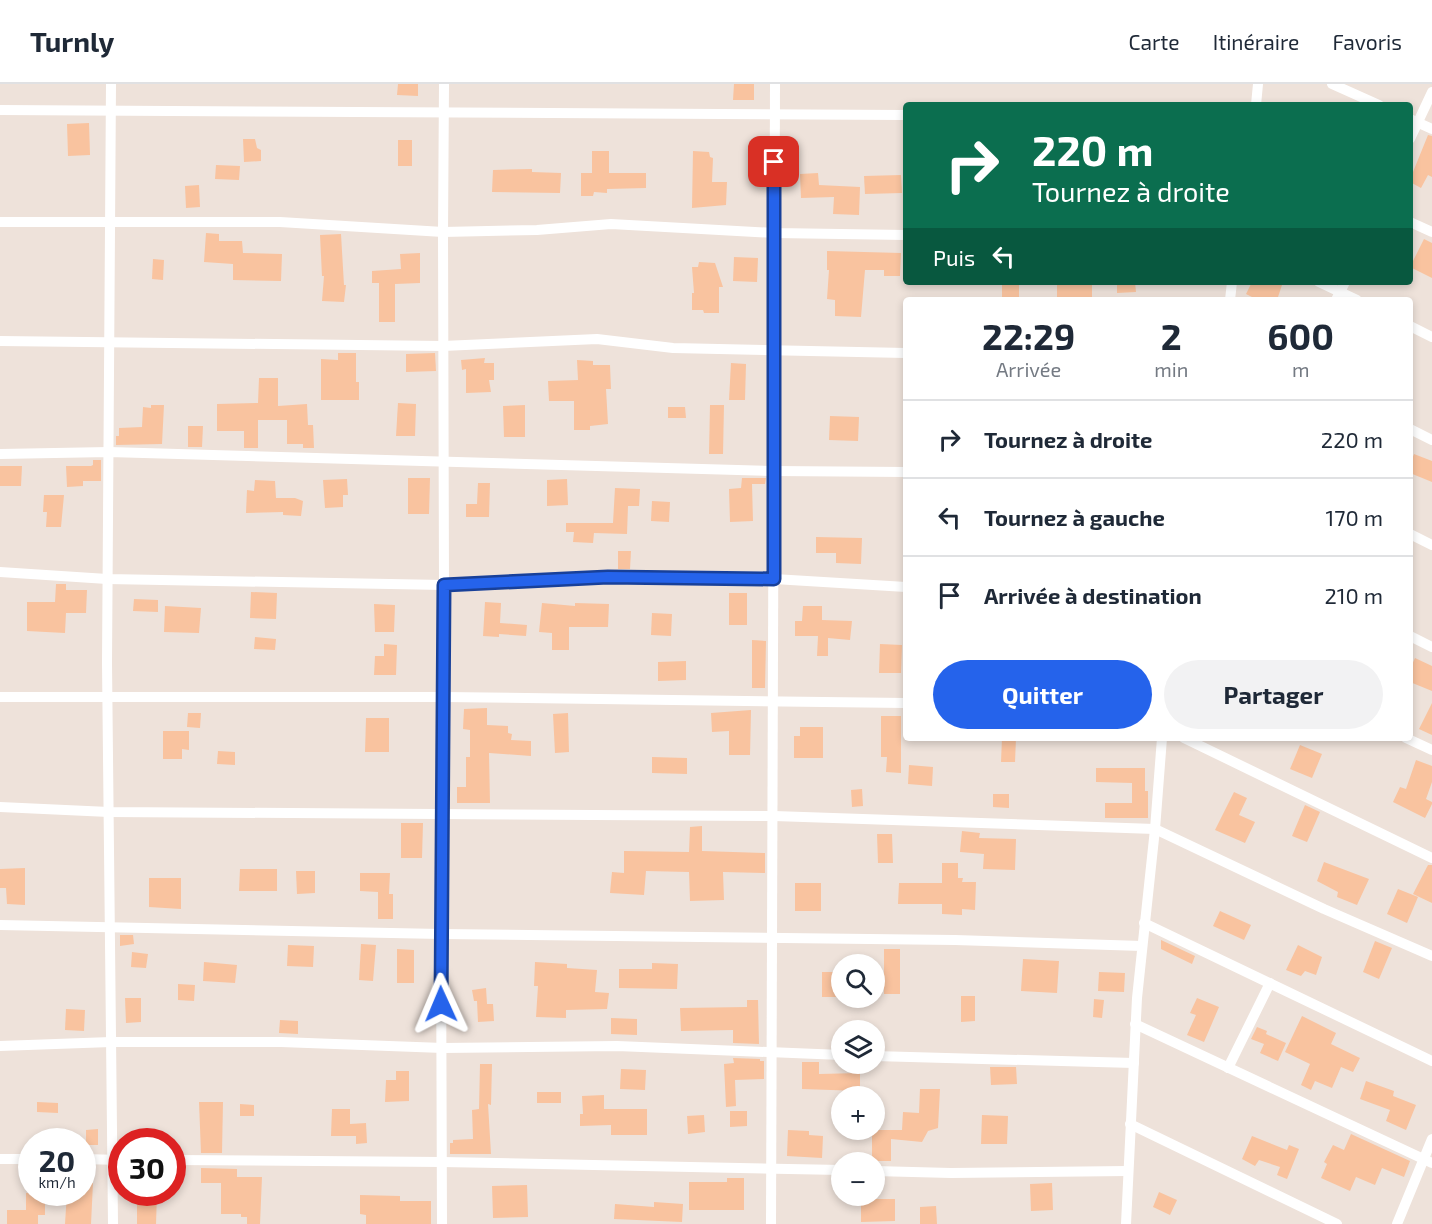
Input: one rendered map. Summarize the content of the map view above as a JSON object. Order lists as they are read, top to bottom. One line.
{"page":{"header":"Turnly","nav":["Carte","Itinéraire","Favoris"],"turn":["220 m","Tournez à droite"],"then":"Puis","eta":["22:29","Arrivée","2","min","600","m"],"list":[{"name":"Tournez à droite","value":"220 m"},{"name":"Tournez à gauche","value":"170 m"},{"name":"Arrivée à destination","value":"210 m"}],"buttons":["Quitter","Partager"],"map_buttons":["+","−"],"speed":"20 km/h","limit":"30"}}
